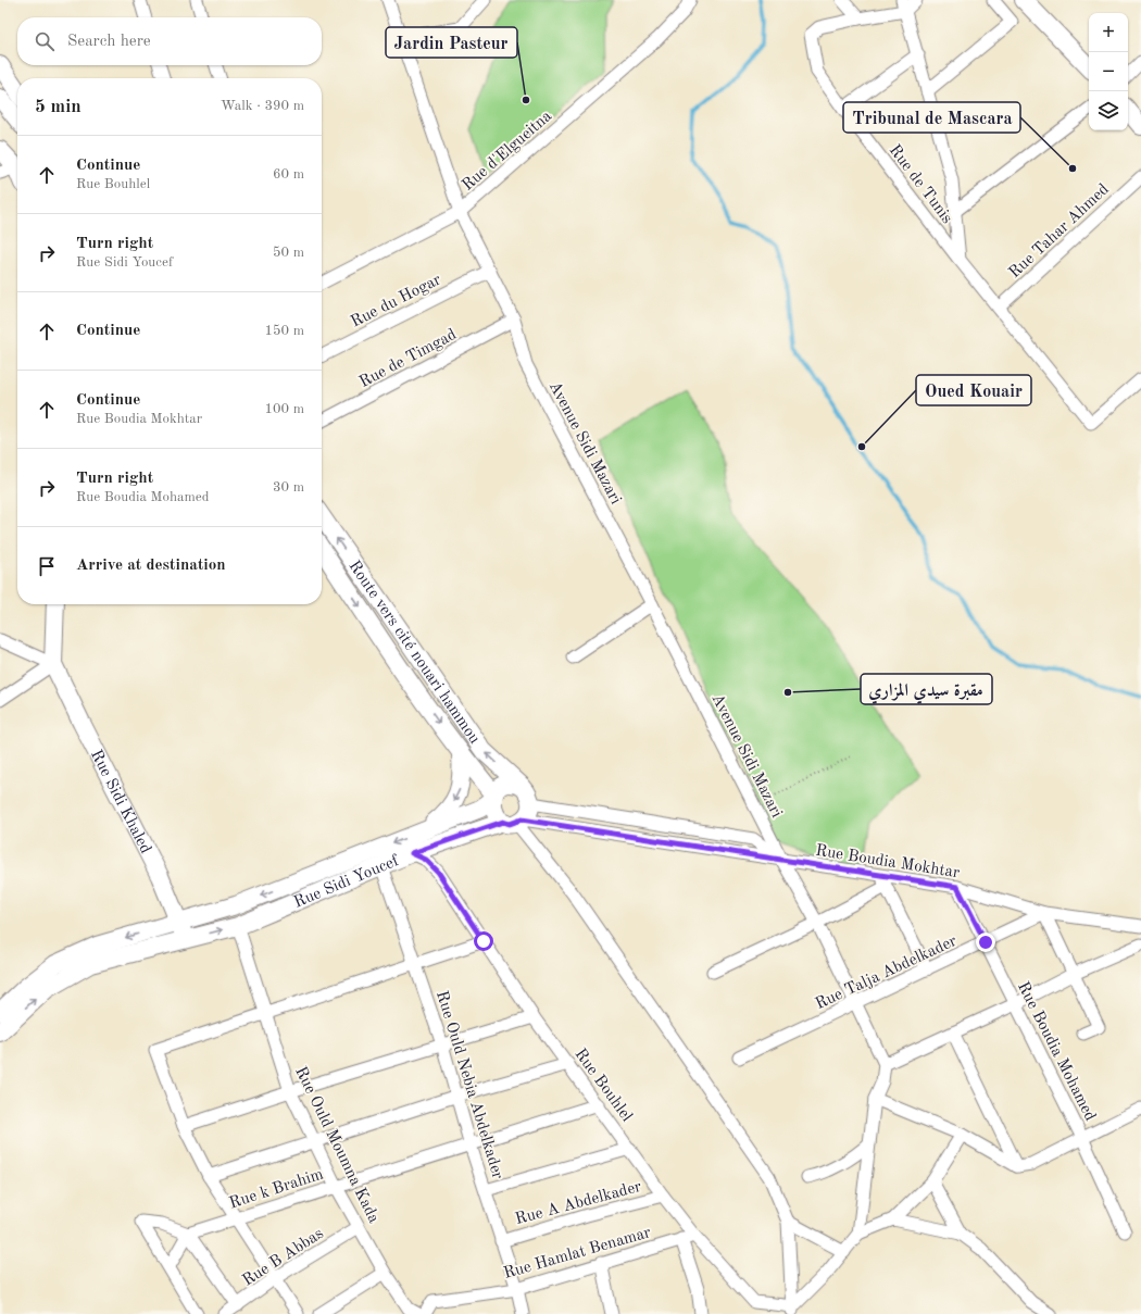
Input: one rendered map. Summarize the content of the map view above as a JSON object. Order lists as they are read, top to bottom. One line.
{"streets":{"main road":["Route vers cité nouari hammou","Rue Sidi Khaled","Rue Sidi Youcef"],"street":["Rue d'Elgueitna","Rue de Tunis","Rue Tahar Ahmed","Rue du Hogar","Rue de Timgad","Avenue Sidi Mazari","Rue Boudia Mokhtar","Rue Talja Abdelkader","Rue Boudia Mohamed","Rue Ould Nebia Abdelkader","Rue Bouhlel","Rue Ould Moumna Kada","Rue k Brahim","Rue A Abdelkader","Rue Hamlat Benamar","Rue B Abbas"]},"crossings":[["Rue d'Elgueitna","Avenue Sidi Mazari"],["Rue de Tunis","Rue Tahar Ahmed"],["Rue du Hogar","Avenue Sidi Mazari"],["Rue de Timgad","Avenue Sidi Mazari"],["Avenue Sidi Mazari","Rue Boudia Mokhtar"],["Avenue Sidi Mazari","Rue Talja Abdelkader"],["Route vers cité nouari hammou","Rue Sidi Youcef"],["Rue Sidi Khaled","Rue Sidi Youcef"],["Rue Boudia Mokhtar","Rue Talja Abdelkader"],["Rue Boudia Mokhtar","Rue Boudia Mohamed"],["Rue Sidi Youcef","Rue Ould Nebia Abdelkader"],["Rue Sidi Youcef","Rue Bouhlel"],["Rue Sidi Youcef","Rue Ould Moumna Kada"],["Rue Talja Abdelkader","Rue Boudia Mohamed"],["Rue Ould Nebia Abdelkader","Rue k Brahim"],["Rue Ould Nebia Abdelkader","Rue A Abdelkader"],["Rue Ould Nebia Abdelkader","Rue Hamlat Benamar"],["Rue Bouhlel","Rue k Brahim"],["Rue Bouhlel","Rue A Abdelkader"],["Rue Bouhlel","Rue Hamlat Benamar"],["Rue Ould Moumna Kada","Rue k Brahim"],["Rue Ould Moumna Kada","Rue B Abbas"]],"places":["Jardin Pasteur","Tribunal de Mascara","Oued Kouair","مقبرة سيدي المزاري"],"page":{"map_buttons":["+","−"],"search":"Search here","heading":["5 min","Walk · 390 m"],"list":[["Continue","Rue Bouhlel","60 m"],["Turn right","Rue Sidi Youcef","50 m"],["Continue","150 m"],["Continue","Rue Boudia Mokhtar","100 m"],["Turn right","Rue Boudia Mohamed","30 m"],"Arrive at destination"]}}
